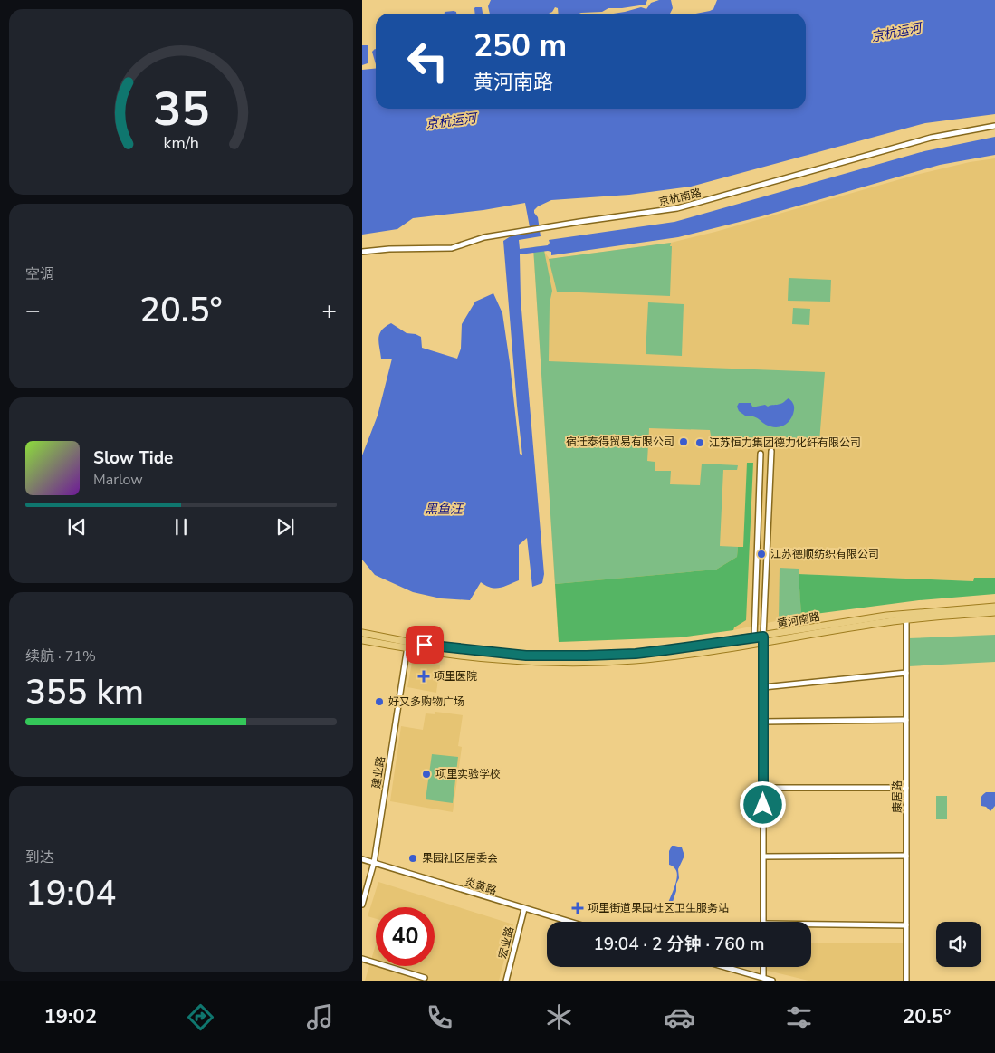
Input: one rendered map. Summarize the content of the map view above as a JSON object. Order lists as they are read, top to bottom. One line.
{"streets":{"main road":["黄河南路"],"street":["京杭南路","建业路","康居路","炎黄路","宏业路"]},"crossings":[["黄河南路","建业路"],["黄河南路","康居路"],["建业路","炎黄路"],["炎黄路","宏业路"]],"water":["京杭运河","黑鱼汪"],"places":{"other":["宿迁泰得贸易有限公司","江苏恒力集团德力化纤有限公司","江苏德顺纺织有限公司","好又多购物广场","项里实验学校","果园社区居委会"],"health":["项里医院","项里街道果园社区卫生服务站"]},"page":{"turn":["250 m","黄河南路"],"tile":["空调",["续航 · 71%","355 km"],["到达","19:04"]],"heat":["−","20.5°","+"],"song":["Slow Tide","Marlow"],"limit":"40","trip":"19:04 · 2 分钟 · 760 m","tabs":["19:02","20.5°"],"gauge":["35","km/h"]}}
